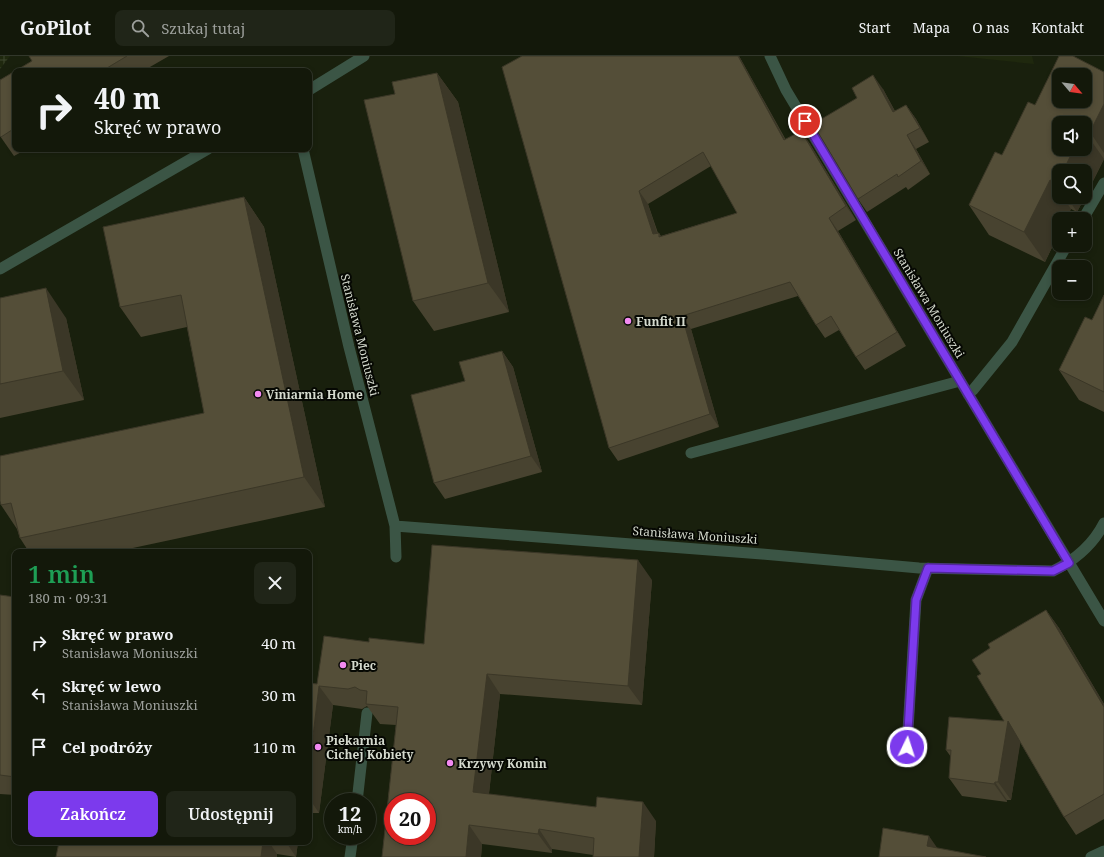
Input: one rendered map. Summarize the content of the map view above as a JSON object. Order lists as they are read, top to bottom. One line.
{"streets":{"street":["Stanisława Moniuszki"]},"places":["Funfit II","Viniarnia Home","Piec","Piekarnia Cichej Kobiety","Krzywy Komin"],"north":"bottom right","page":{"header":"GoPilot","search":"Szukaj tutaj","nav":["Start","Mapa","O nas","Kontakt"],"map_buttons":["+","−"],"turn":["40 m","Skręć w prawo"],"heading":["1 min","180 m · 09:31"],"list":[{"name":"Skręć w prawo","note":"Stanisława Moniuszki","value":"40 m"},{"name":"Skręć w lewo","note":"Stanisława Moniuszki","value":"30 m"},{"name":"Cel podróży","value":"110 m"}],"buttons":["Zakończ","Udostępnij"],"speed":"12 km/h","limit":"20"}}
